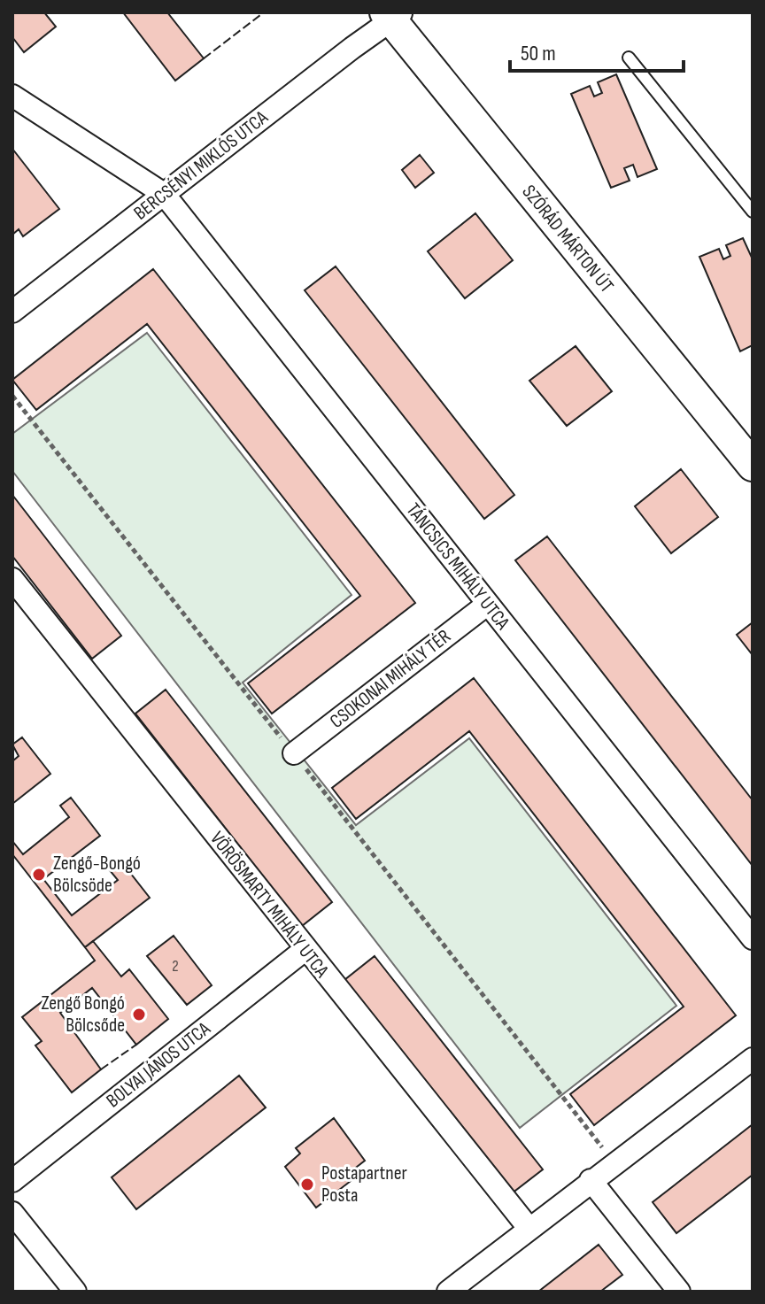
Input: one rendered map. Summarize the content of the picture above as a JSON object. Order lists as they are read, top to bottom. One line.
{"streets":{"street":["BERCSÉNYI MIKLÓS UTCA","SZÓRÁD MÁRTON ÚT","TÁNCSICS MIHÁLY UTCA","CSOKONAI MIHÁLY TÉR","VÖRÖSMARTY MIHÁLY UTCA","BOLYAI JÁNOS UTCA"]},"crossings":[["BERCSÉNYI MIKLÓS UTCA","SZÓRÁD MÁRTON ÚT"],["BERCSÉNYI MIKLÓS UTCA","TÁNCSICS MIHÁLY UTCA"],["TÁNCSICS MIHÁLY UTCA","CSOKONAI MIHÁLY TÉR"],["VÖRÖSMARTY MIHÁLY UTCA","BOLYAI JÁNOS UTCA"]],"places":["Zengő-Bongó Bölcsöde","Zengő Bongó Bölcsőde","Postapartner Posta"],"house_numbers":["2"],"scale_bar":"50 m"}
